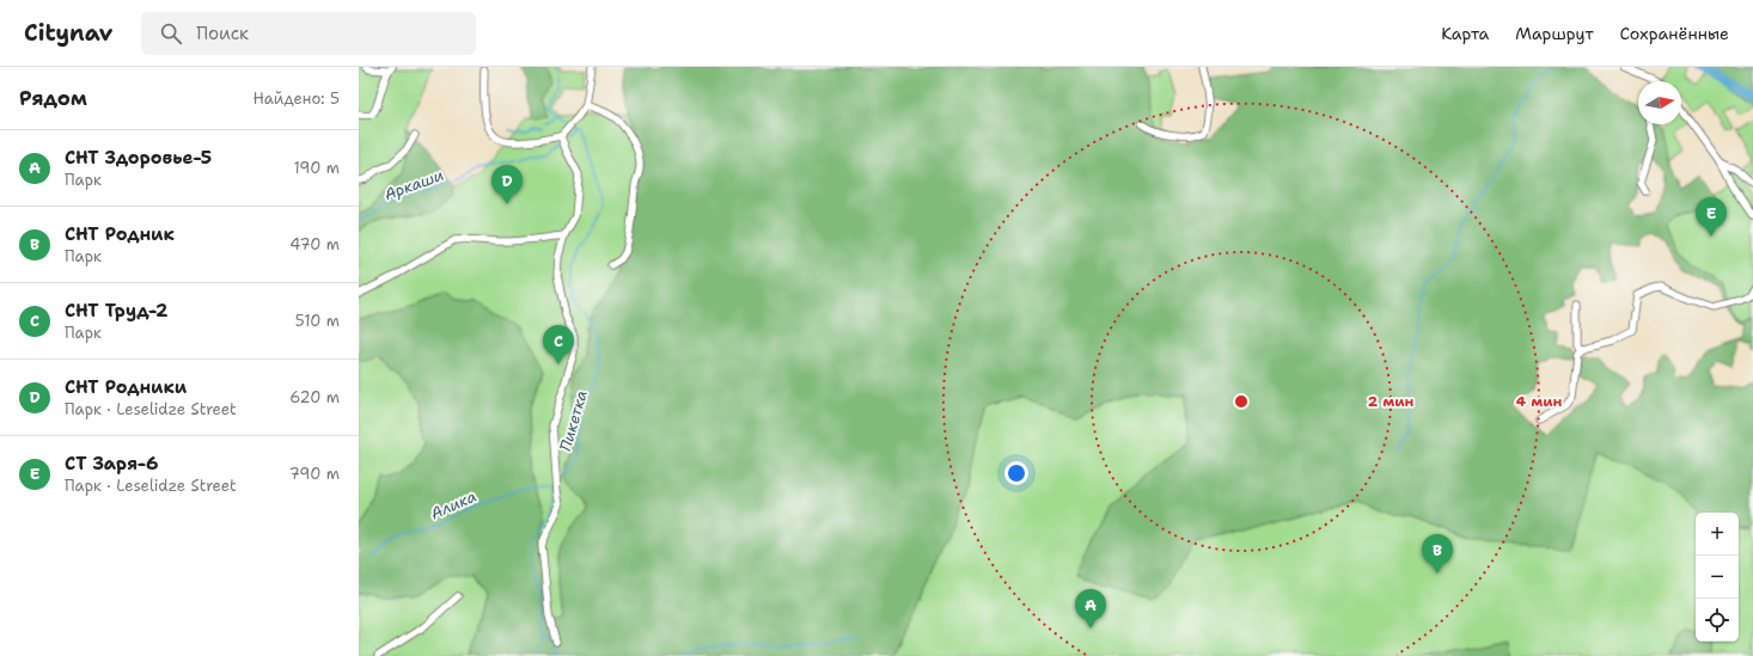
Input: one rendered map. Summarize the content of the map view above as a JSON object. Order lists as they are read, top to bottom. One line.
{"water":["Аркаши","Пикетка","Алика"],"north":"right","page":{"header":"Citynav","search":"Поиск","nav":["Карта","Маршрут","Сохранённые"],"heading":["Рядом","Найдено: 5"],"list":[{"mark":"A","name":"СНТ Здоровье-5","note":"Парк","value":"190 m"},{"mark":"B","name":"СНТ Родник","note":"Парк","value":"470 m"},{"mark":"C","name":"СНТ Труд-2","note":"Парк","value":"510 m"},{"mark":"D","name":"СНТ Родники","note":"Парк · Leselidze Street","value":"620 m"},{"mark":"E","name":"СТ Заря-6","note":"Парк · Leselidze Street","value":"790 m"}],"pins":["D","E","C","B","A"],"map_buttons":["+","−"]},"rings":["2 мин","4 мин"]}
